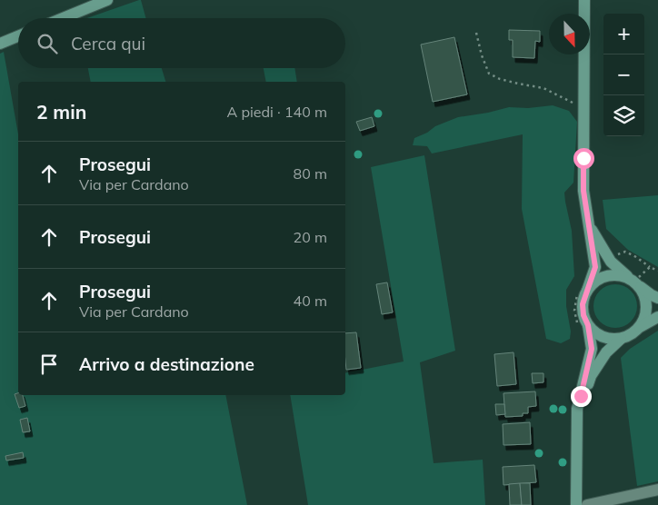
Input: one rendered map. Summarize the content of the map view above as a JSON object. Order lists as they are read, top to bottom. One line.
{"north":"bottom","page":{"map_buttons":["+","−"],"search":"Cerca qui","heading":["2 min","A piedi · 140 m"],"list":[["Prosegui","Via per Cardano","80 m"],["Prosegui","20 m"],["Prosegui","Via per Cardano","40 m"],"Arrivo a destinazione"]}}
